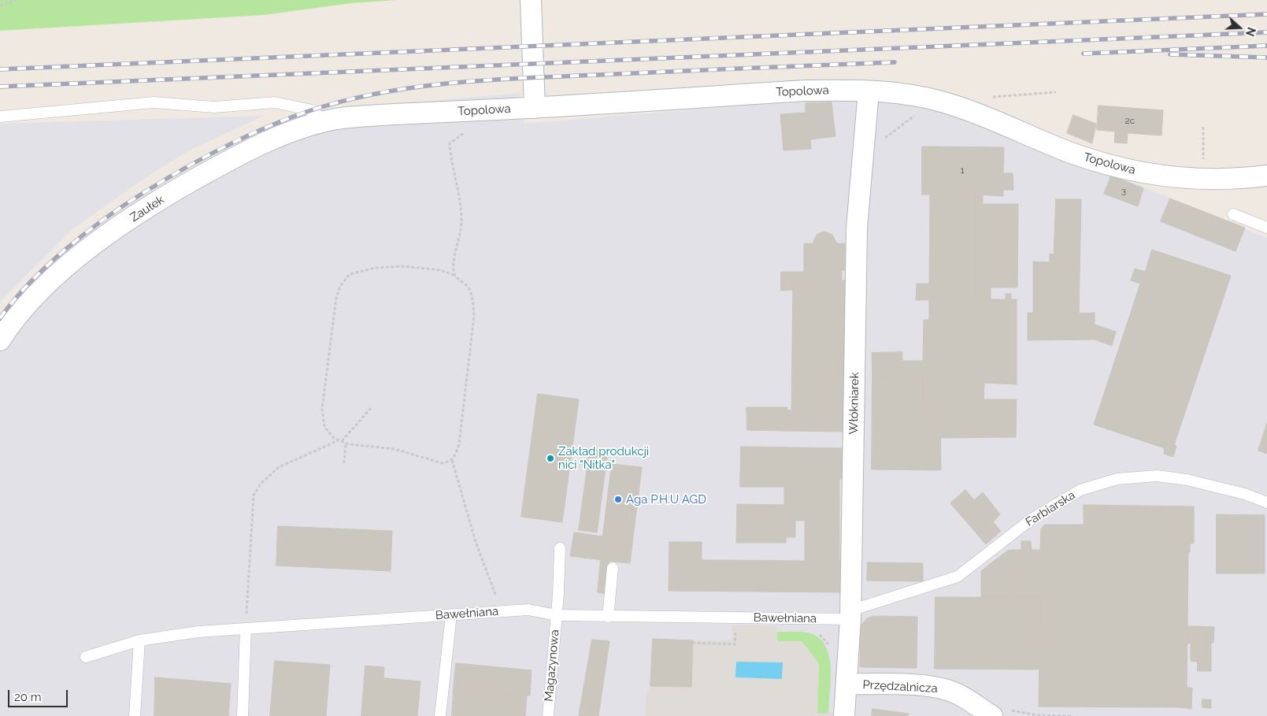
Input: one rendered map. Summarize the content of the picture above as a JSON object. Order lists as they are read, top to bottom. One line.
{"streets":{"street":["Topolowa","Zaułek","Włókniarek","Przędzalnicza"],"lane":["Farbiarska","Bawełniana","Magazynowa"]},"crossings":[["Topolowa","Zaułek"],["Topolowa","Włókniarek"],["Włókniarek","Farbiarska"],["Włókniarek","Bawełniana"],["Włókniarek","Przędzalnicza"],["Farbiarska","Bawełniana"],["Bawełniana","Magazynowa"]],"places":["Zakład produkcji nici \"Nitka\"","Aga P.H.U AGD"],"house_numbers":["2c","1","3"],"scale_bar":"20 m","north":"right"}
